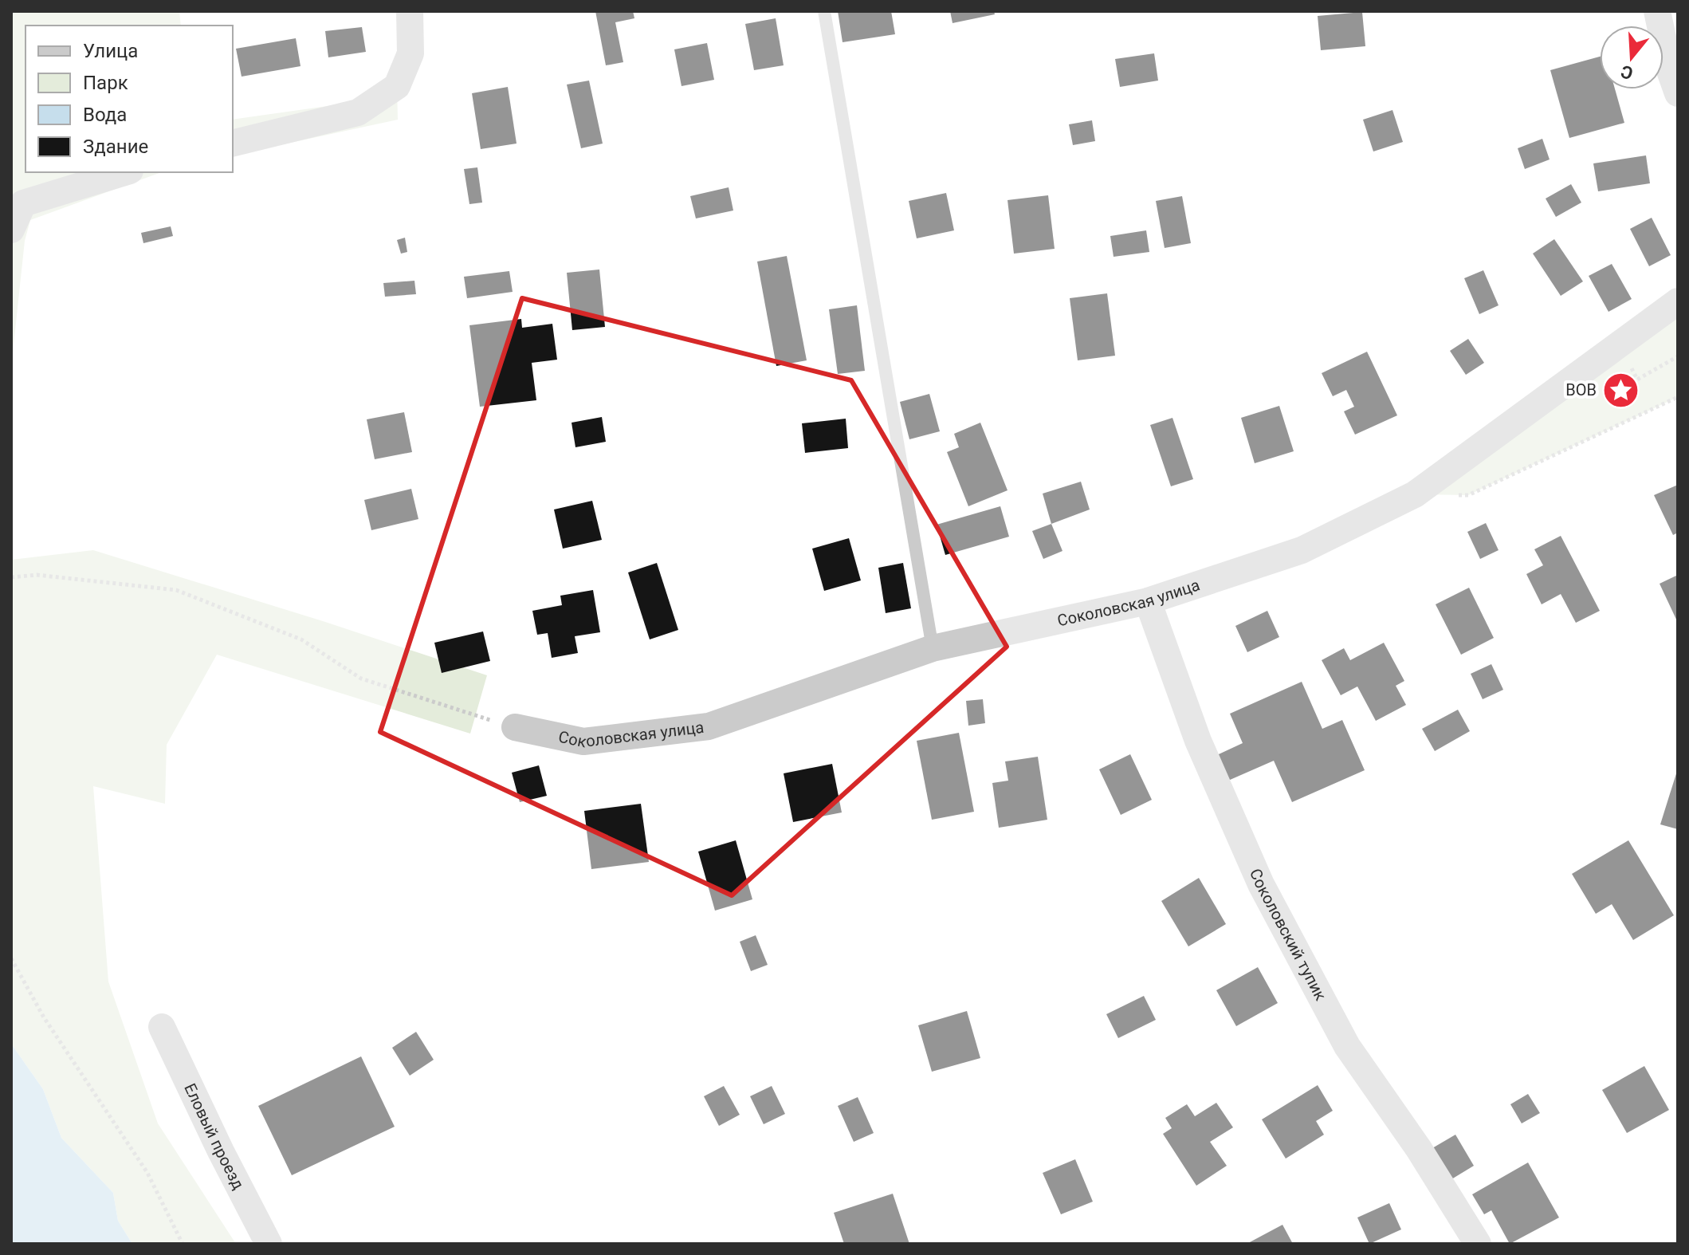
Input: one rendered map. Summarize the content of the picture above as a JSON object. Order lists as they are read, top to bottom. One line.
{"streets":{"street":["Соколовская улица","Соколовский тупик","Еловый проезд"]},"crossings":[["Соколовская улица","Соколовский тупик"]],"places":{"place":["ВОВ"]},"legend":["Улица","Парк","Вода","Здание"],"north":"bottom"}
